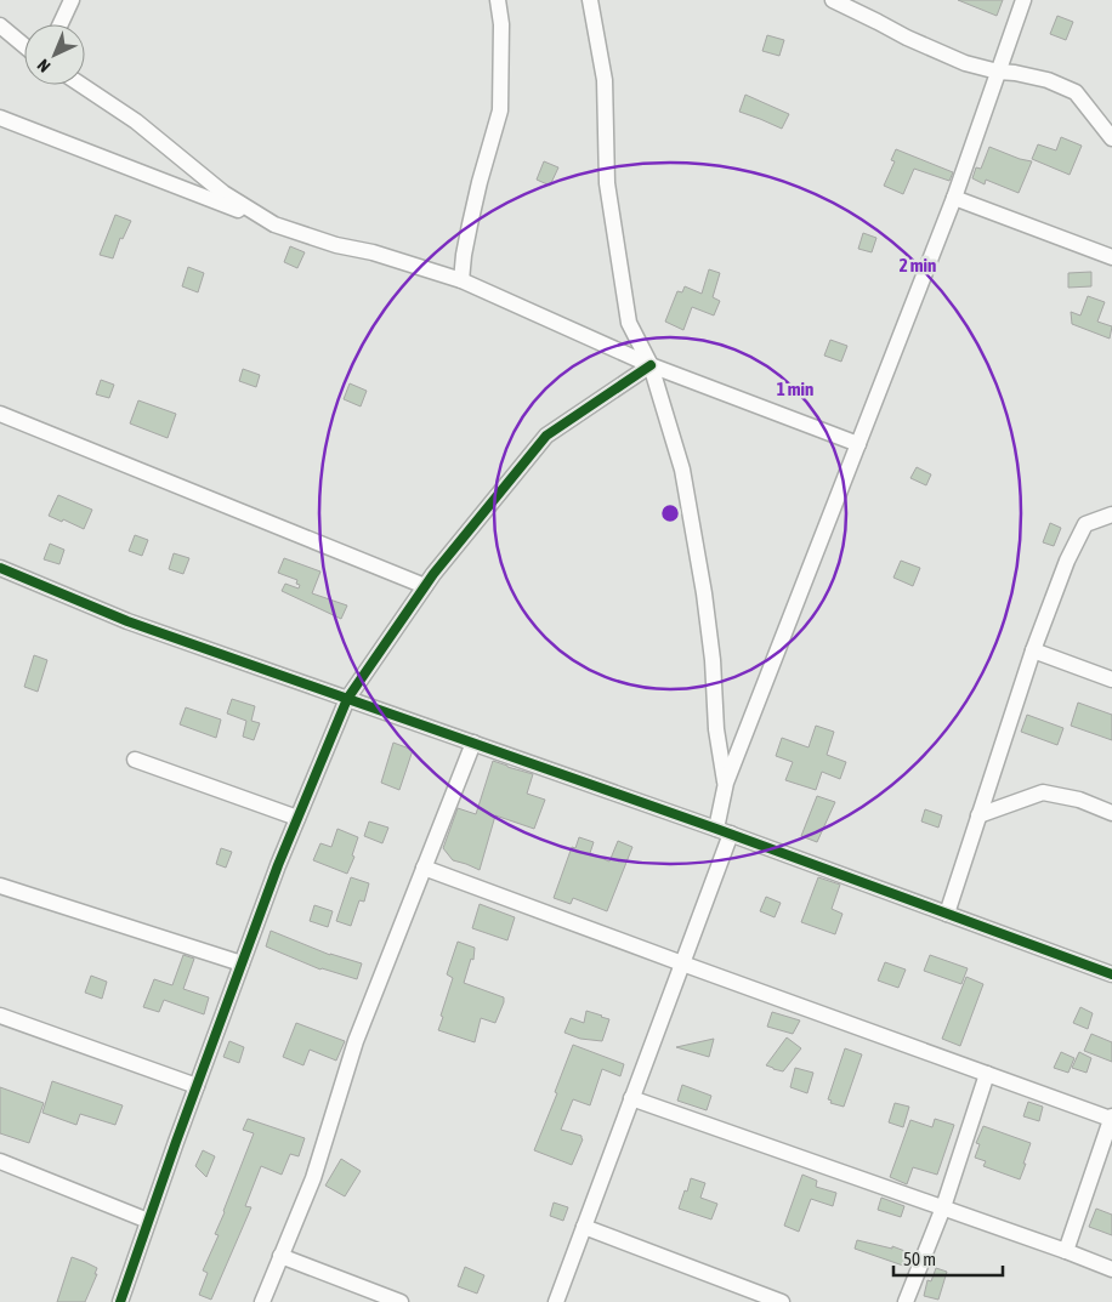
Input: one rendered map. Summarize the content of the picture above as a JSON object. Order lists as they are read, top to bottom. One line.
{"scale_bar":"50 m","north":"bottom left","rings":["2 min","1 min"]}
